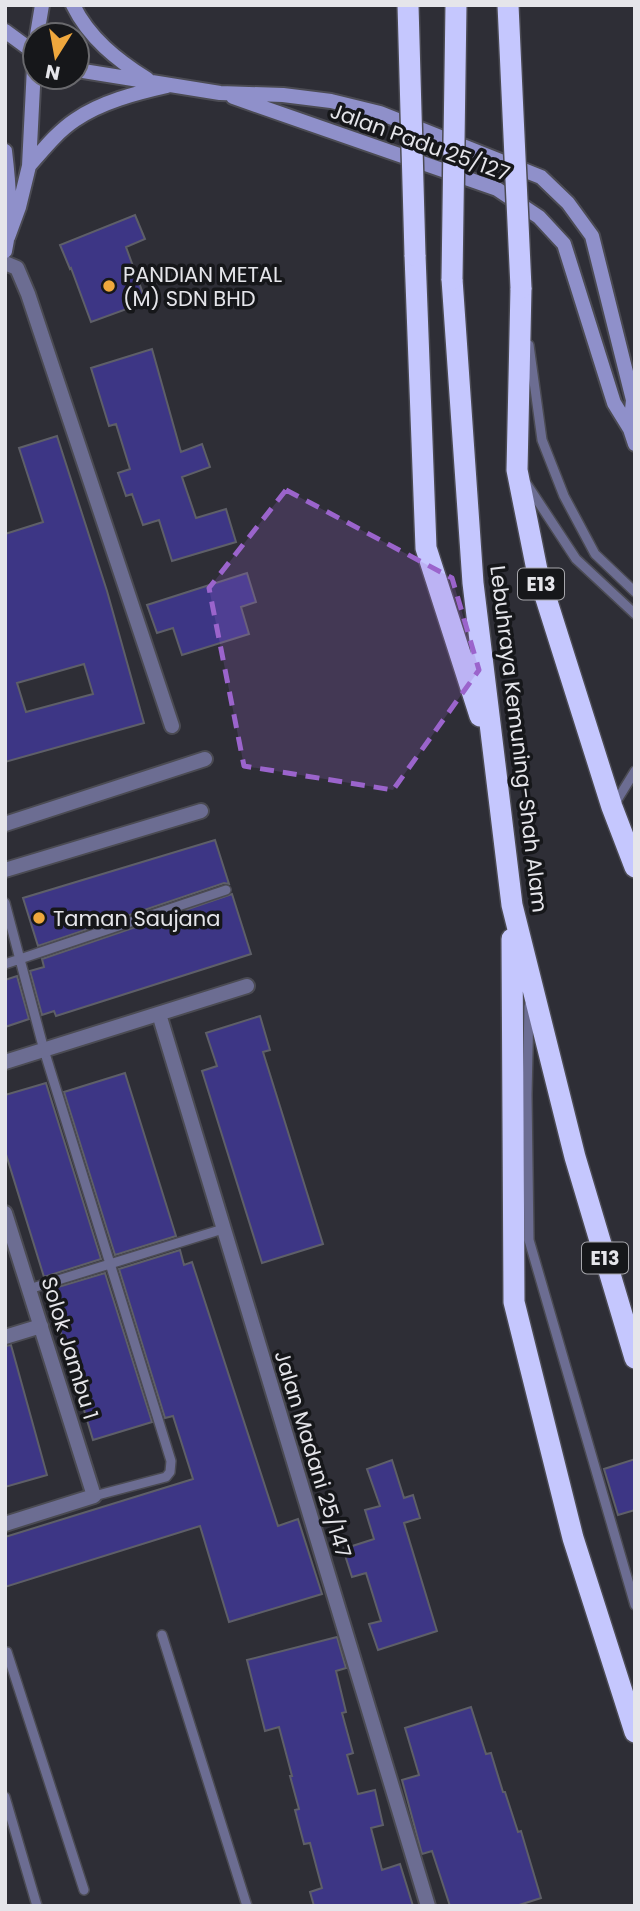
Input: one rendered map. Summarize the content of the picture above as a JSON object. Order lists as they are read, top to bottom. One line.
{"streets":{"highway":["E13","Lebuhraya Kemuning-Shah Alam"],"street":["Jalan Padu 25/127","Solok Jambu 1","Jalan Madani 25/147"]},"crossings":[["E13","Lebuhraya Kemuning-Shah Alam"]],"places":["PANDIAN METAL (M) SDN BHD","Taman Saujana"],"north":"bottom"}
